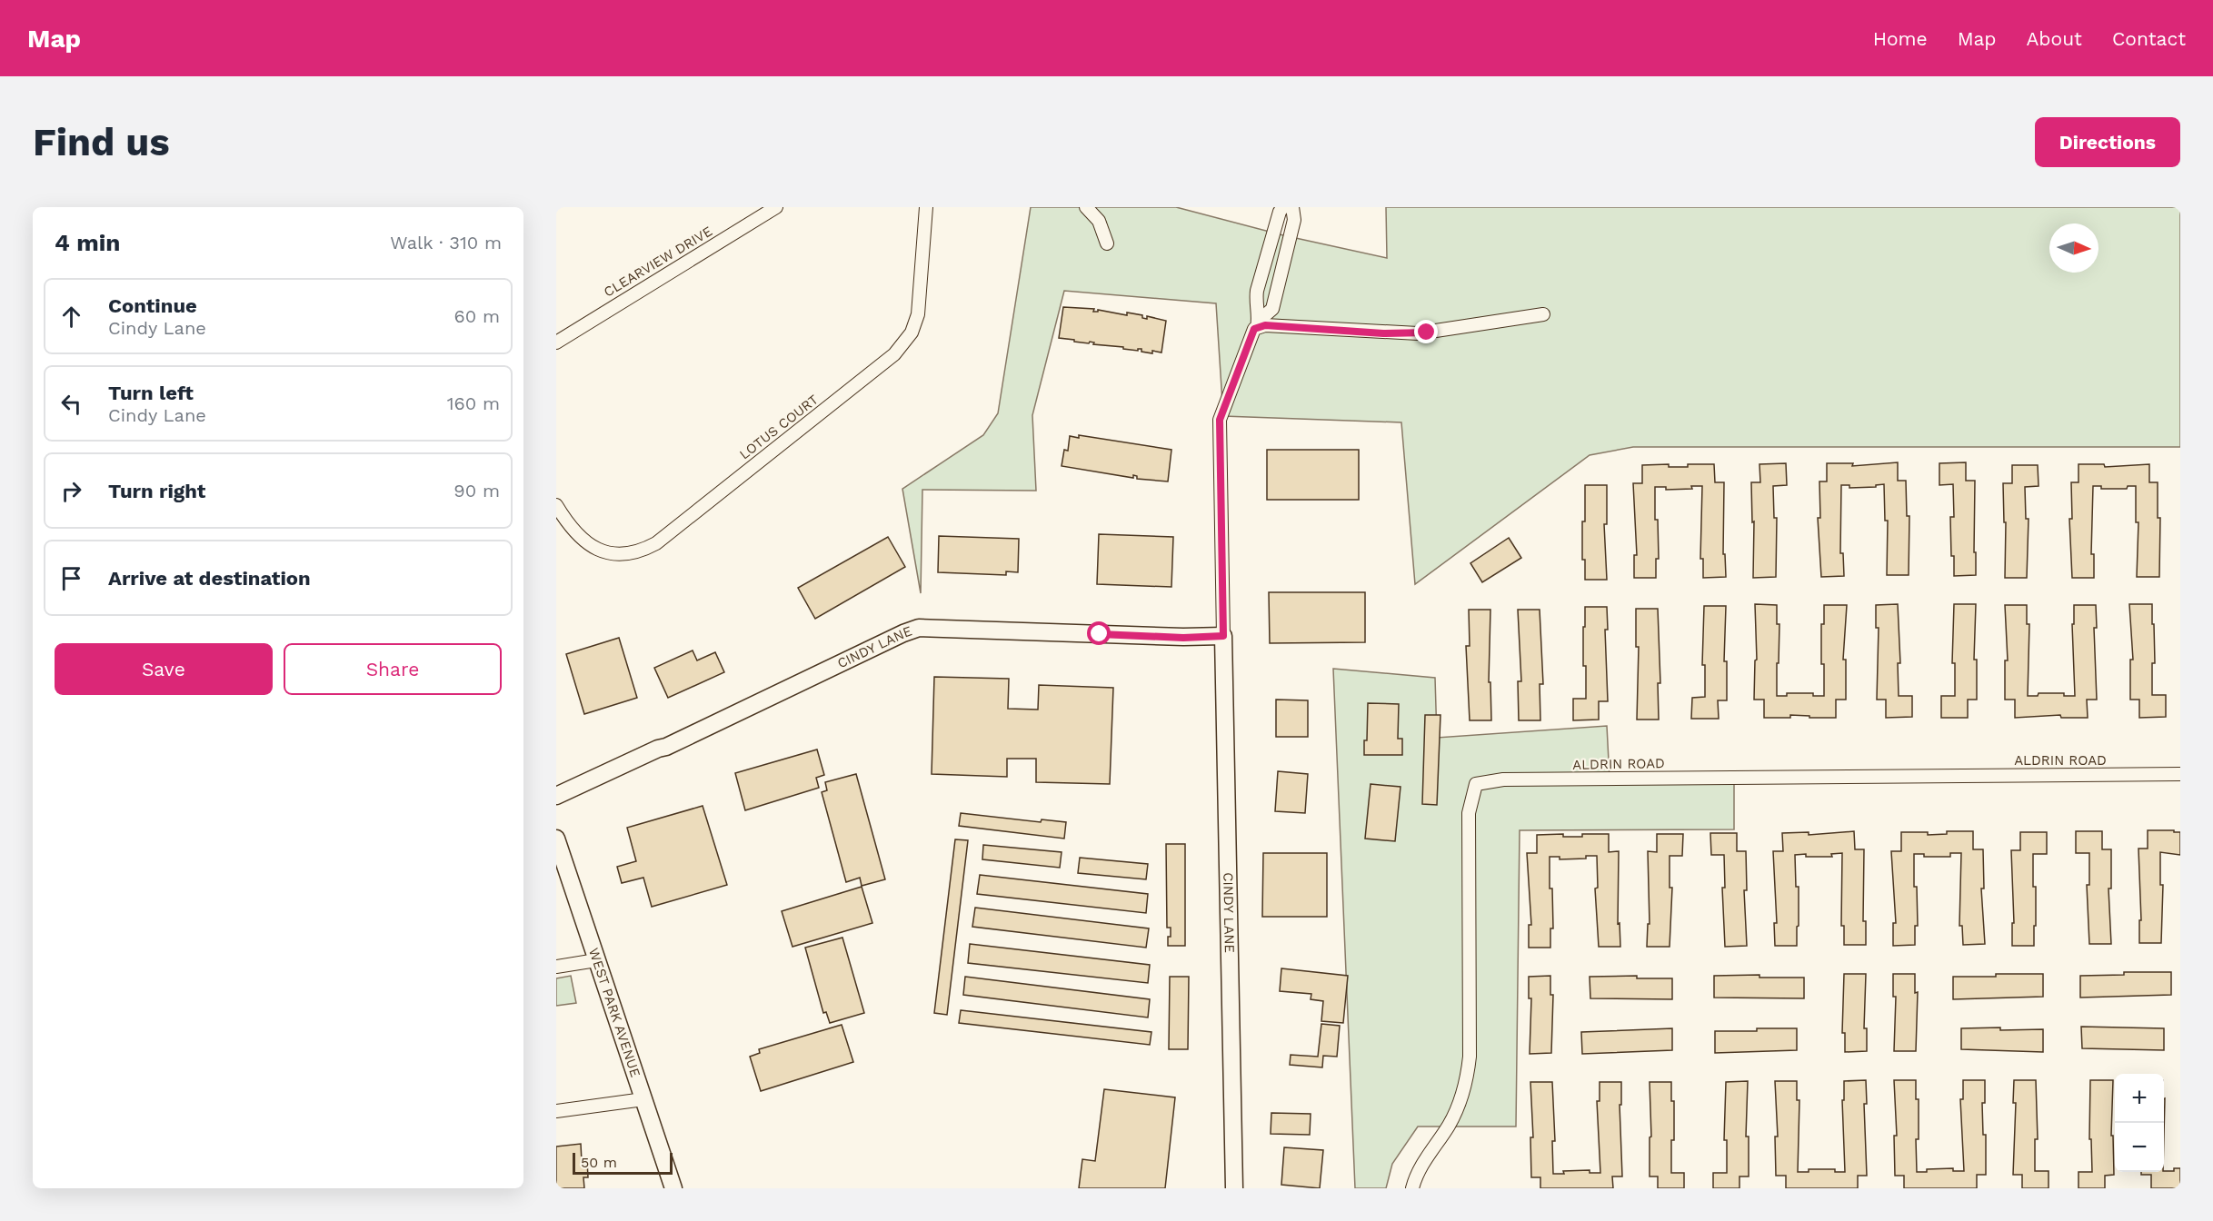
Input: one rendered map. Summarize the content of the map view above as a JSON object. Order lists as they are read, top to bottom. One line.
{"streets":{"street":["CLEARVIEW DRIVE","LOTUS COURT","CINDY LANE","ALDRIN ROAD","WEST PARK AVENUE"]},"scale_bar":"50 m","north":"right","page":{"header":"Map","nav":["Home","Map","About","Contact"],"buttons":["Directions",["Save","Share"]],"title":"Find us","heading":["4 min","Walk · 310 m"],"list":[["Continue","Cindy Lane","60 m"],["Turn left","Cindy Lane","160 m"],["Turn right","90 m"],"Arrive at destination"],"map_buttons":["+","−"],"scale":"50 m"}}
